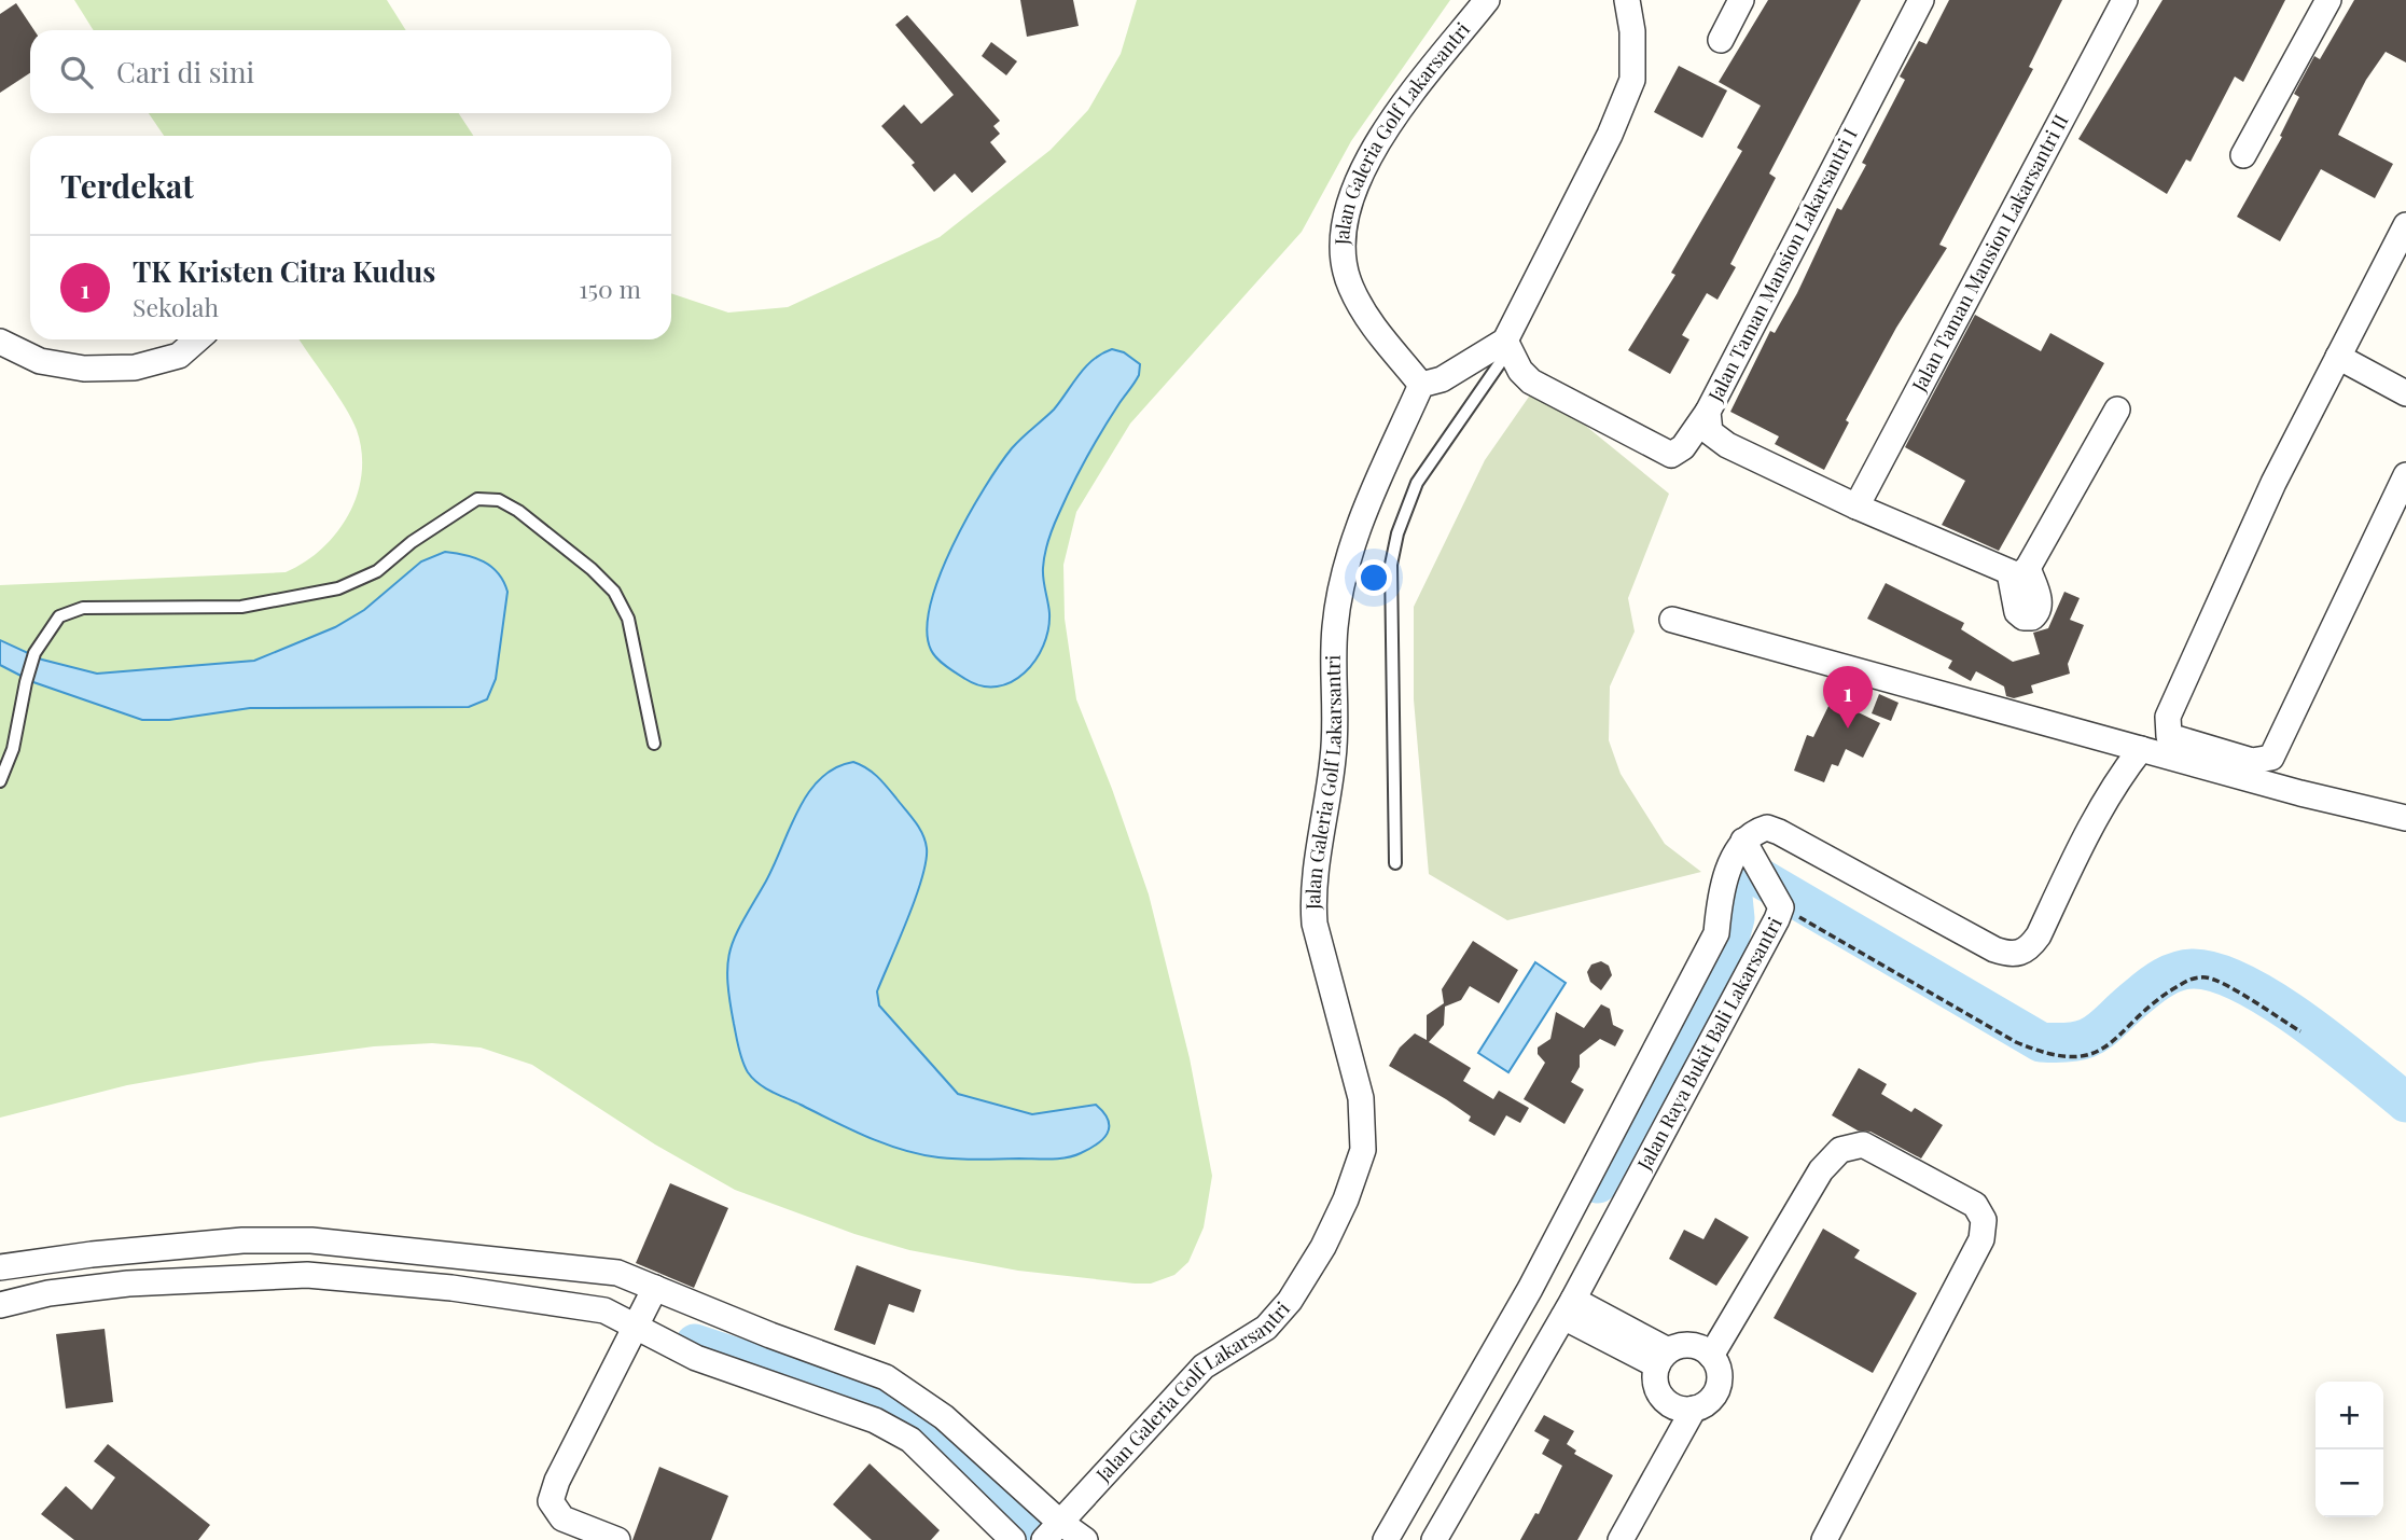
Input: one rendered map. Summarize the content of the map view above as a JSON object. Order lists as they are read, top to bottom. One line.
{"streets":{"street":["Jalan Galeria Golf Lakarsantri","Jalan Taman Mansion Lakarsantri II","Jalan Taman Mansion Lakarsantri I","Jalan Raya Bukit Bali Lakarsantri"]},"crossings":[["Jalan Taman Mansion Lakarsantri II","Jalan Taman Mansion Lakarsantri I"]],"page":{"search":"Cari di sini","heading":"Terdekat","list":[{"mark":"1","name":"TK Kristen Citra Kudus","note":"Sekolah","value":"150 m"}],"pins":"1","map_buttons":["+","−"]}}
